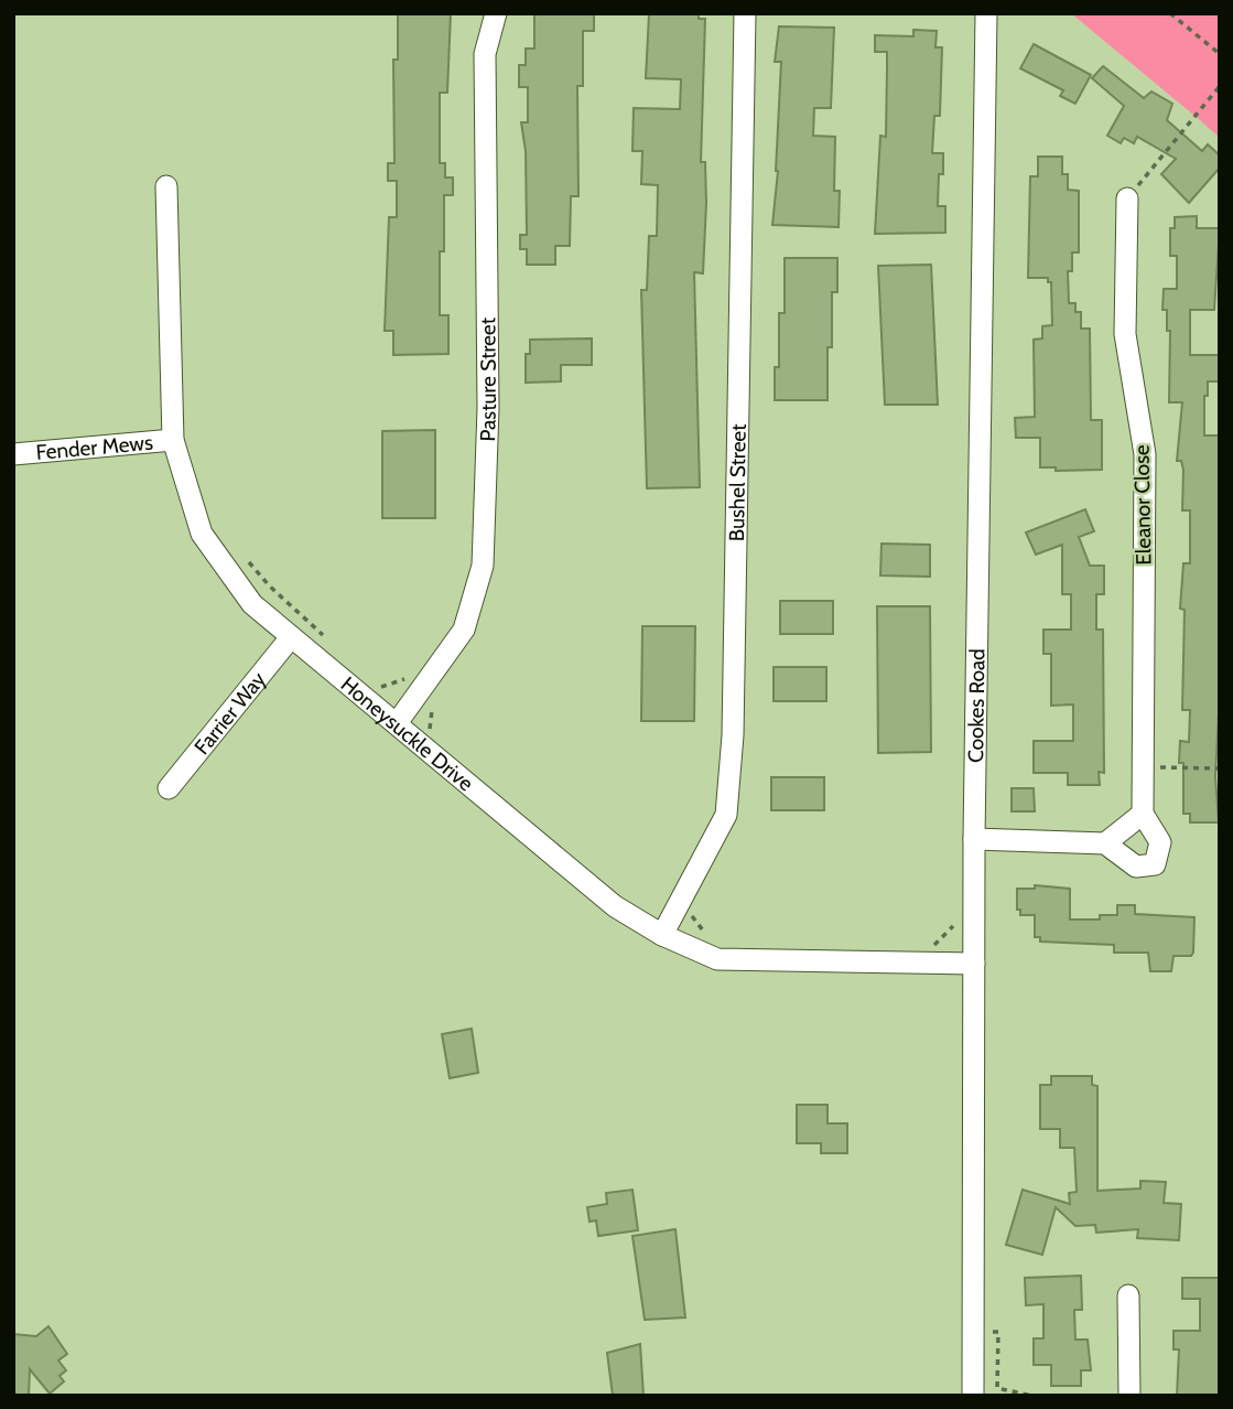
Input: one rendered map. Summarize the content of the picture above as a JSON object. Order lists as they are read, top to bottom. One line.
{"streets":{"street":["Pasture Street","Fender Mews","Bushel Street","Eleanor Close","Cookes Road","Farrier Way","Honeysuckle Drive"]},"crossings":[["Pasture Street","Honeysuckle Drive"],["Fender Mews","Honeysuckle Drive"],["Bushel Street","Honeysuckle Drive"],["Cookes Road","Honeysuckle Drive"],["Farrier Way","Honeysuckle Drive"]]}
